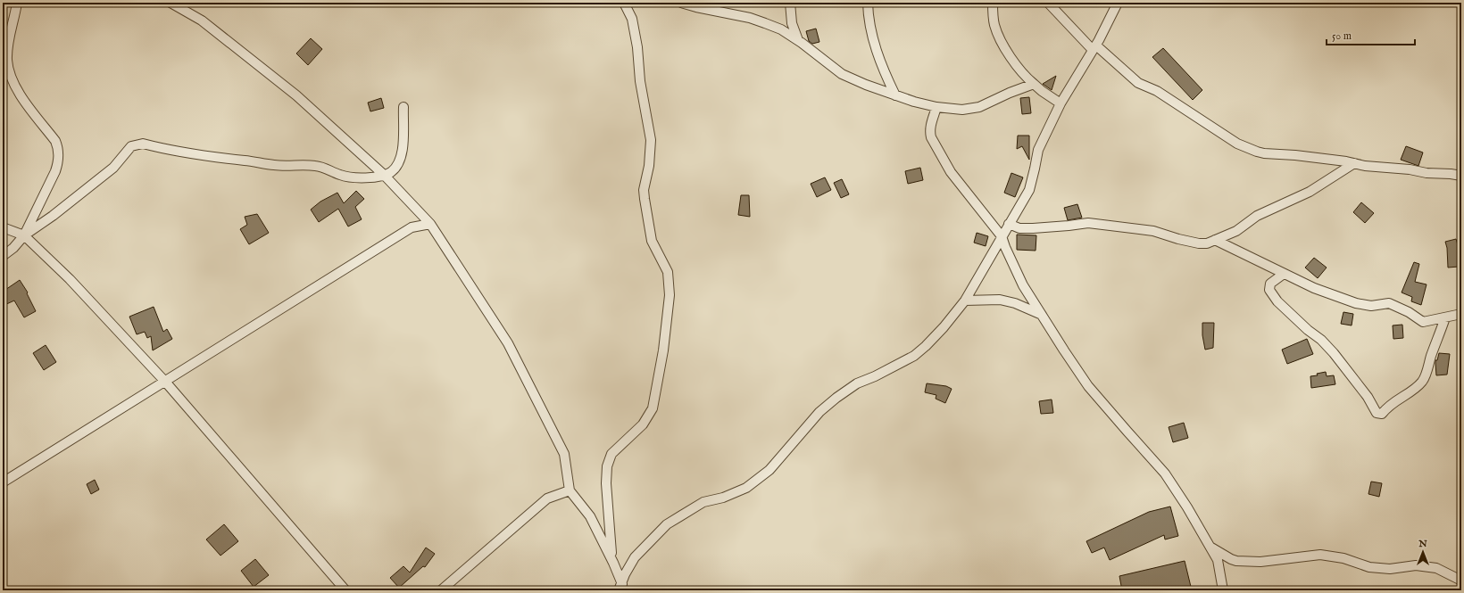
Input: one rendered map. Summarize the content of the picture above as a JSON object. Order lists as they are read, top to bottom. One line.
{"scale_bar":"50 m","north":"top"}
